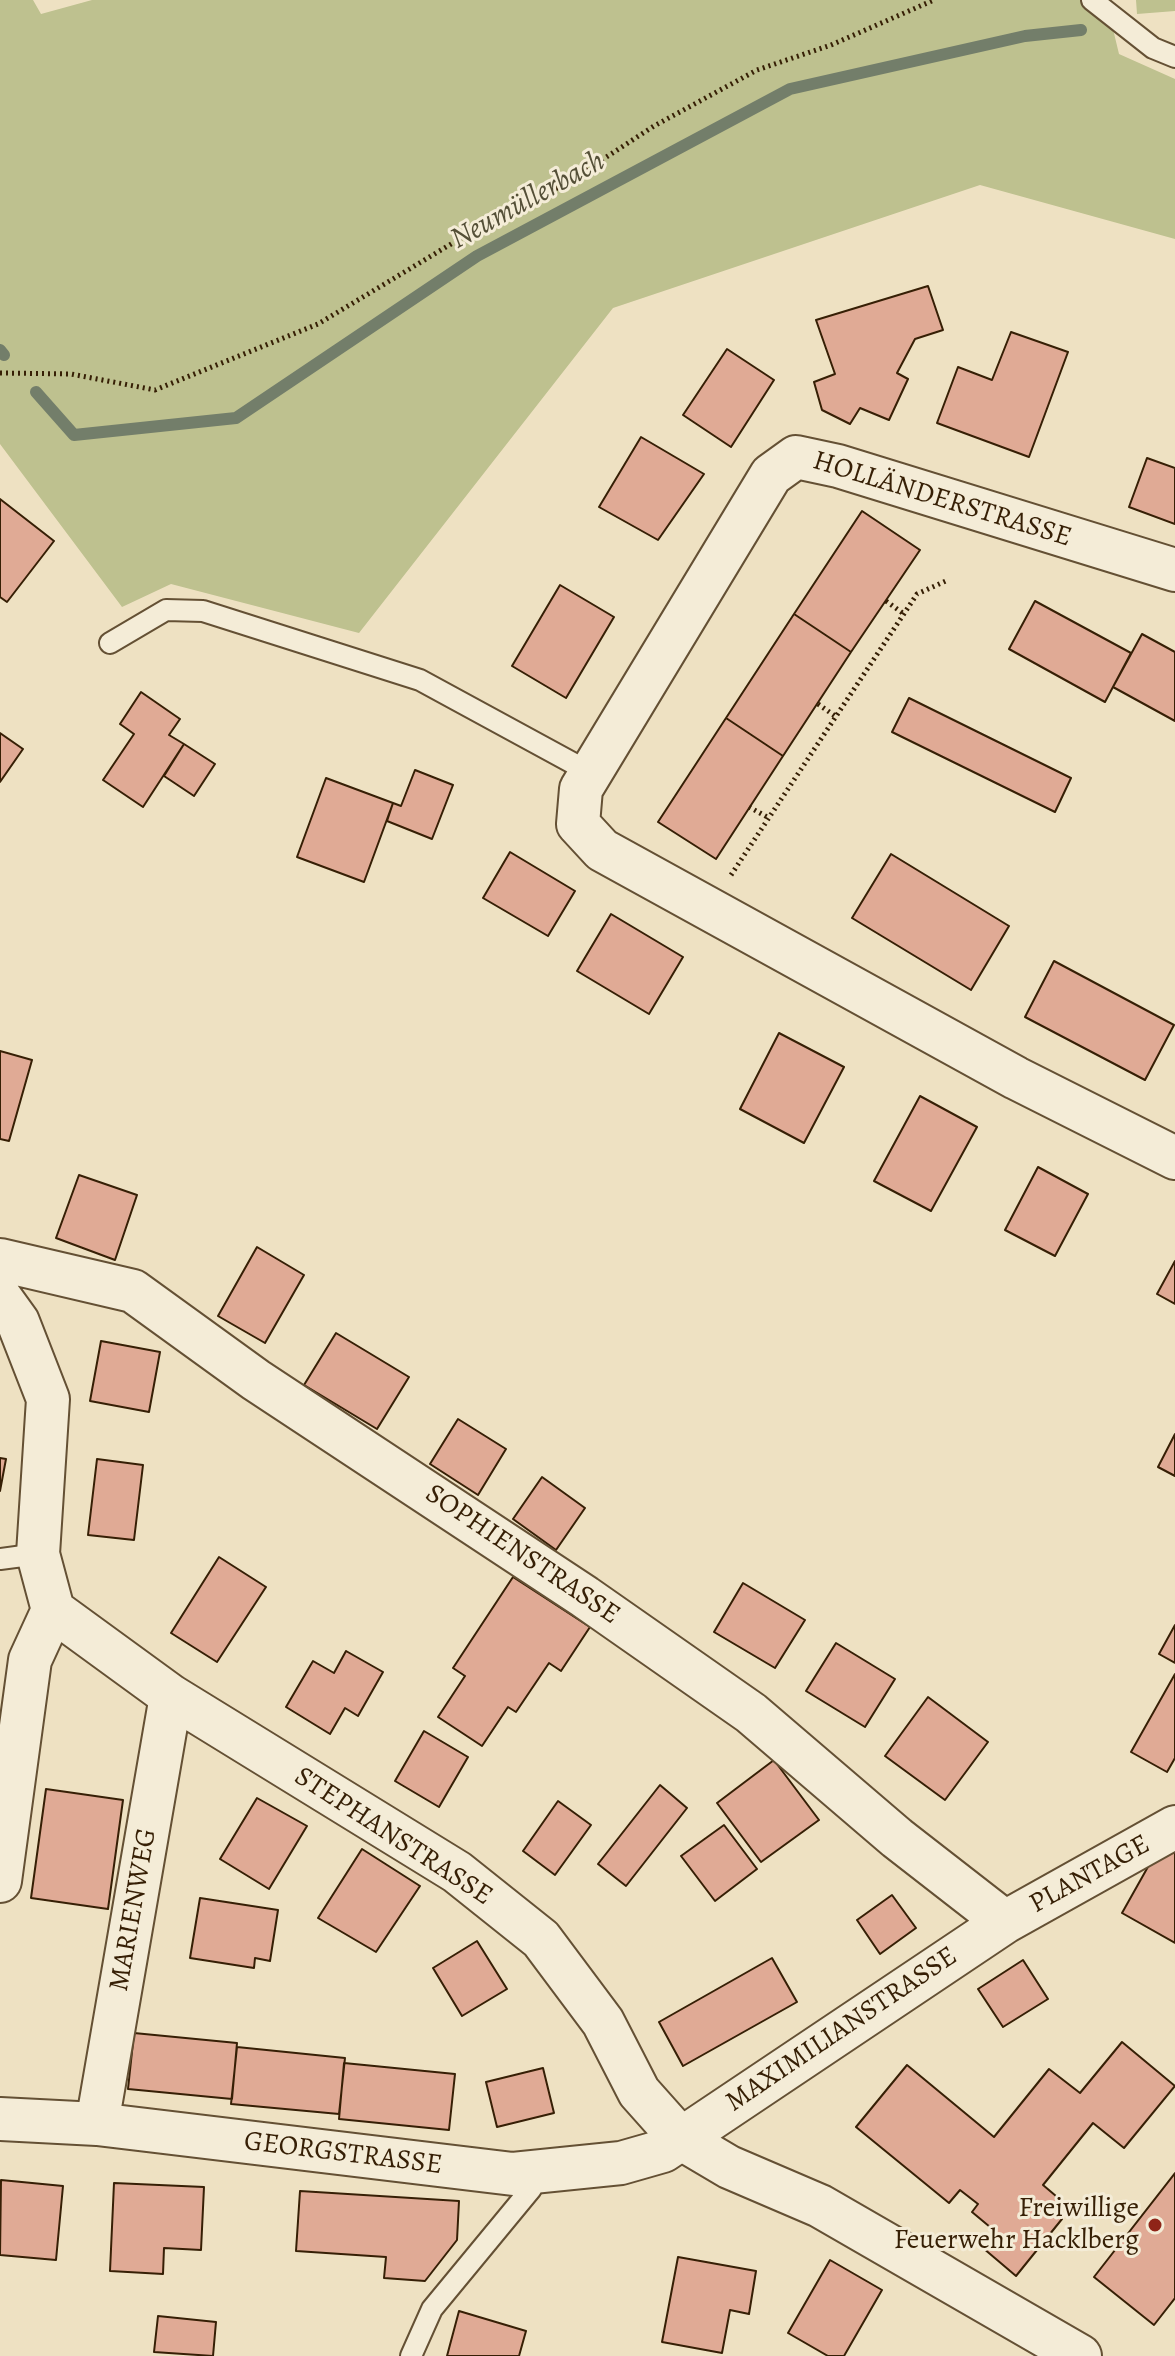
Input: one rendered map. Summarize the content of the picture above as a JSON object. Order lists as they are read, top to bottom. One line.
{"streets":{"street":["HOLLÄNDERSTRASSE","SOPHIENSTRASSE","STEPHANSTRASSE","PLANTAGE","MARIENWEG","MAXIMILIANSTRASSE","GEORGSTRASSE"]},"crossings":[["SOPHIENSTRASSE","PLANTAGE"],["SOPHIENSTRASSE","MAXIMILIANSTRASSE"],["STEPHANSTRASSE","MARIENWEG"],["STEPHANSTRASSE","MAXIMILIANSTRASSE"],["STEPHANSTRASSE","GEORGSTRASSE"],["PLANTAGE","MAXIMILIANSTRASSE"],["MARIENWEG","GEORGSTRASSE"],["MAXIMILIANSTRASSE","GEORGSTRASSE"]],"water":["Neumüllerbach"],"places":["Freiwillige Feuerwehr Hacklberg"]}
